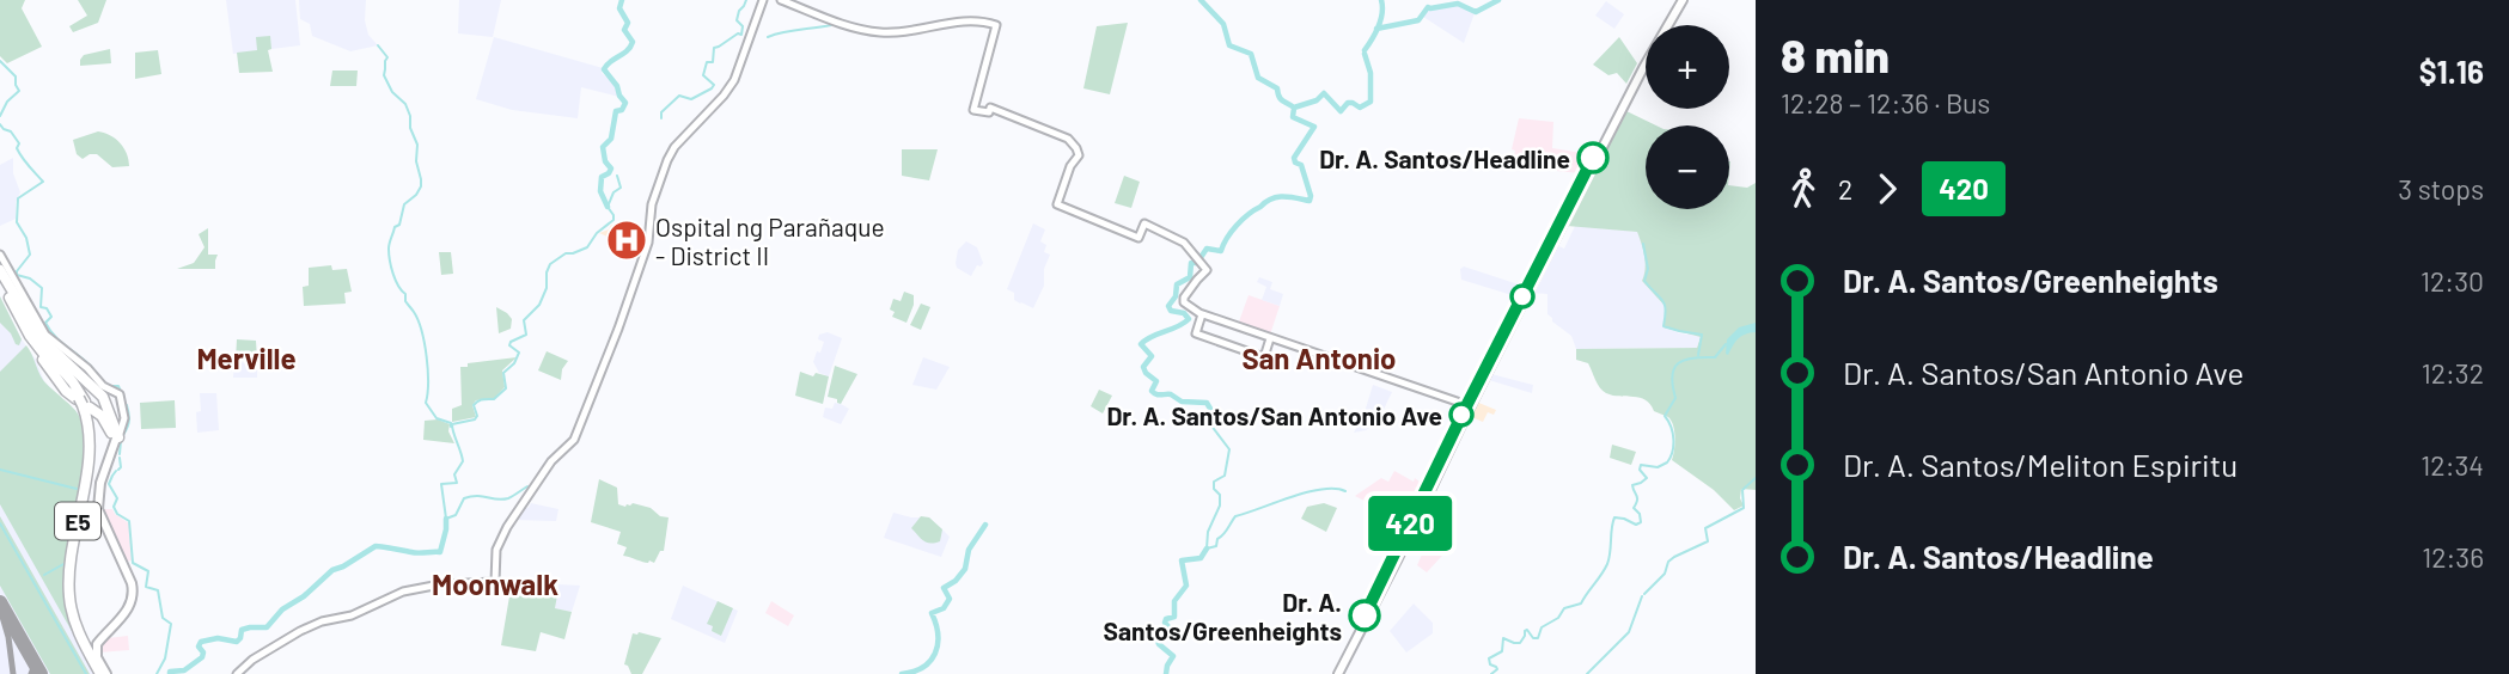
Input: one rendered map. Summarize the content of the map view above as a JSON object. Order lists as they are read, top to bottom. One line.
{"streets":{"highway":["E5"]},"districts":["Merville","San Antonio","Moonwalk"],"places":{"other":["Dr. A. Santos/Headline","Dr. A. Santos/San Antonio Ave","Dr. A. Santos/Greenheights"],"hospital":["Ospital ng Parañaque - District II"]},"lines":["bus line 420"],"page":{"on_map":"420","heading":["8 min","12:28 – 12:36 · Bus","$1.16"],"map_buttons":["+","−"],"legs":["2","420","3 stops"],"list":[{"name":"Dr. A. Santos/Greenheights","value":"12:30"},{"name":"Dr. A. Santos/San Antonio Ave","value":"12:32"},{"name":"Dr. A. Santos/Meliton Espiritu","value":"12:34"},{"name":"Dr. A. Santos/Headline","value":"12:36"}]}}
